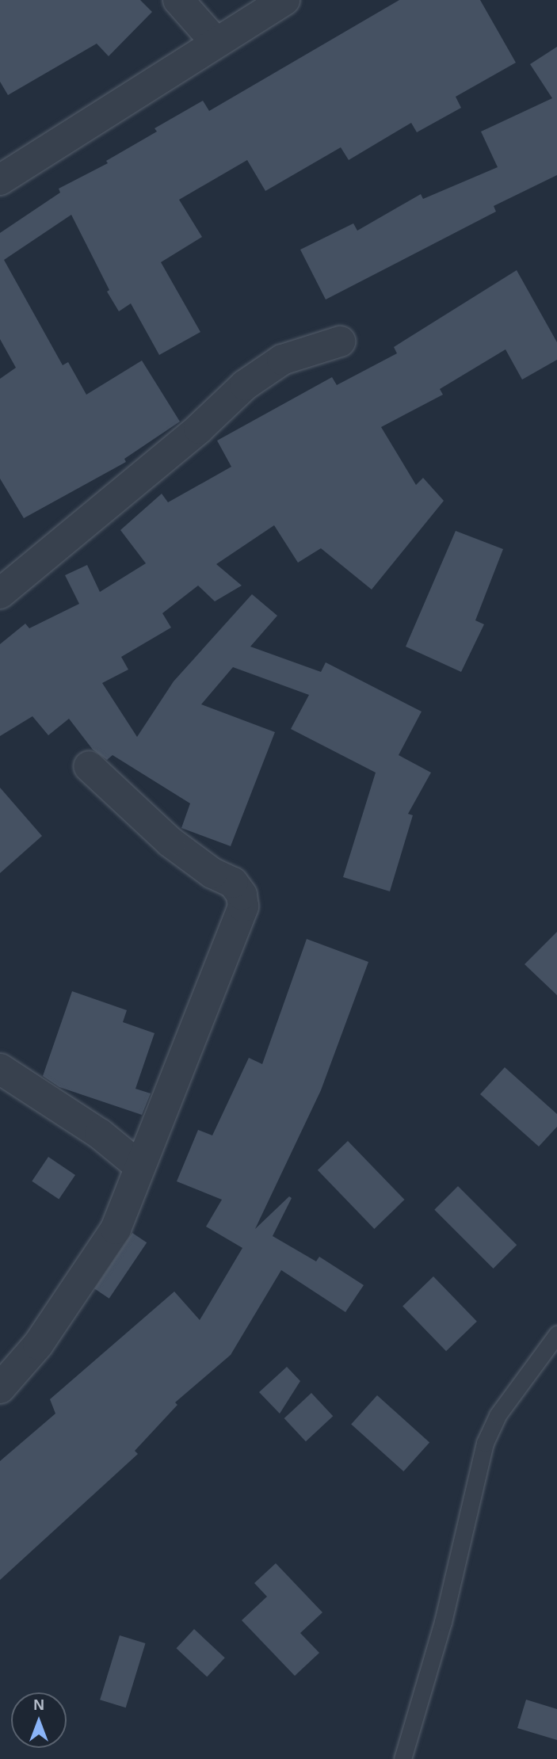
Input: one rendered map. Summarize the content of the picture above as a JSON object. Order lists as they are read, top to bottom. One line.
{"north":"top"}
